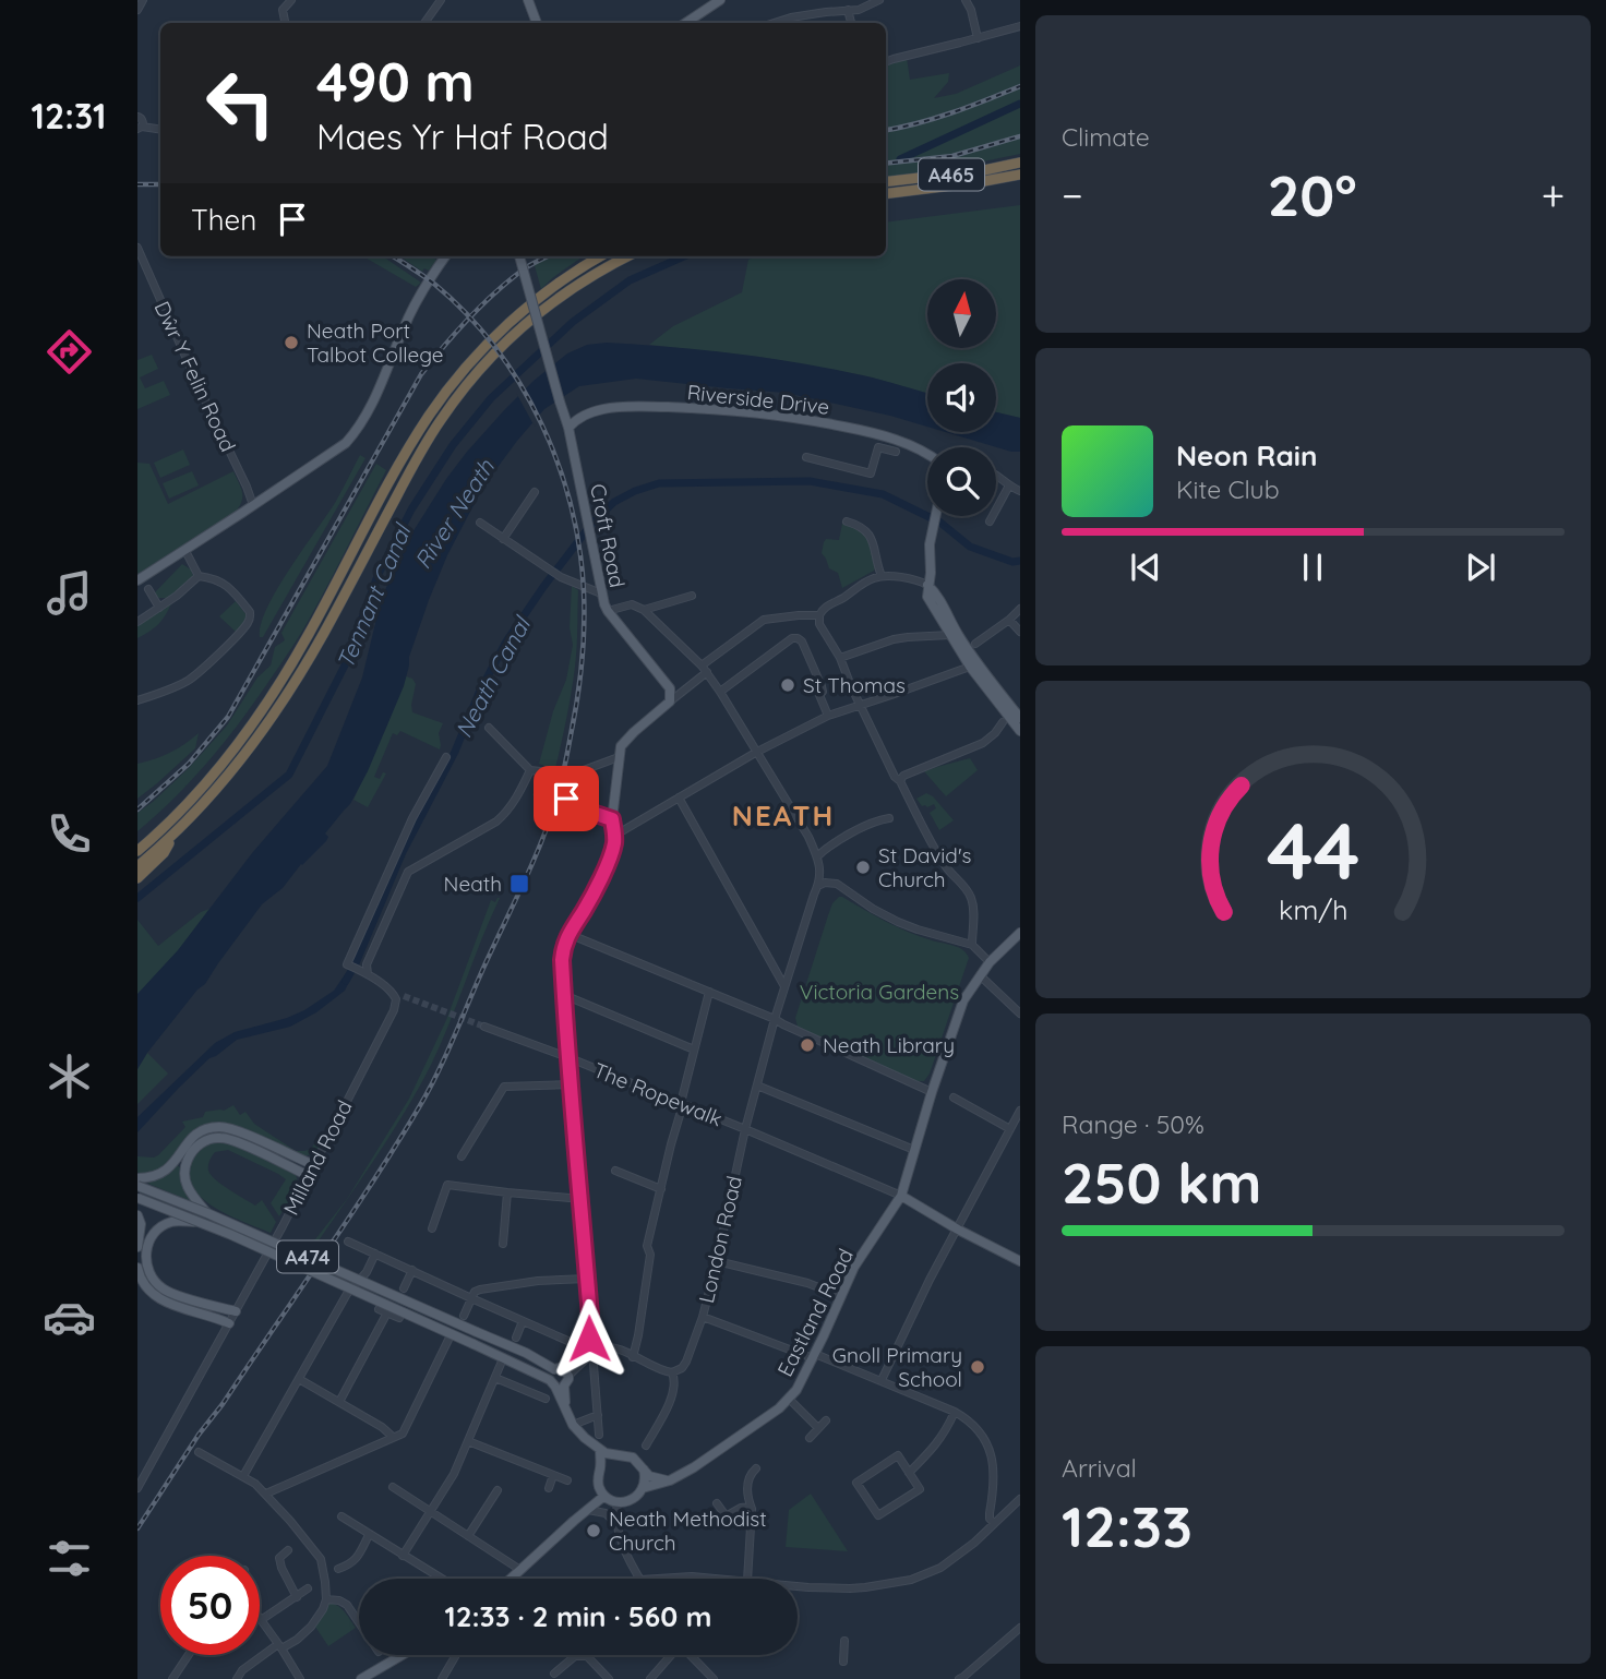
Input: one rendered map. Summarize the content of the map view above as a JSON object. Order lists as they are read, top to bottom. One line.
{"streets":{"highway":["A465"],"main road":["Riverside Drive","Croft Road","A474","Eastland Road"],"street":["Dŵr Y Felin Road","The Ropewalk","Milland Road","London Road"]},"crossings":[["Riverside Drive","Croft Road"],["The Ropewalk","London Road"],["The Ropewalk","Eastland Road"]],"districts":["NEATH"],"water":["River Neath","Tennant Canal","Neath Canal"],"parks":["Victoria Gardens"],"places":{"other":["Neath Port Talbot College","St Thomas","St David's Church","Neath Library","Gnoll Primary School","Neath Methodist Church"],"transit":["Neath"]},"north":"top","page":{"tabs":"12:31","tile":["Climate",["Range · 50%","250 km"],["Arrival","12:33"]],"turn":["490 m","Maes Yr Haf Road"],"heat":["−","20°","+"],"then":"Then","song":["Neon Rain","Kite Club"],"limit":"50","trip":"12:33 · 2 min · 560 m","gauge":["44","km/h"]}}
